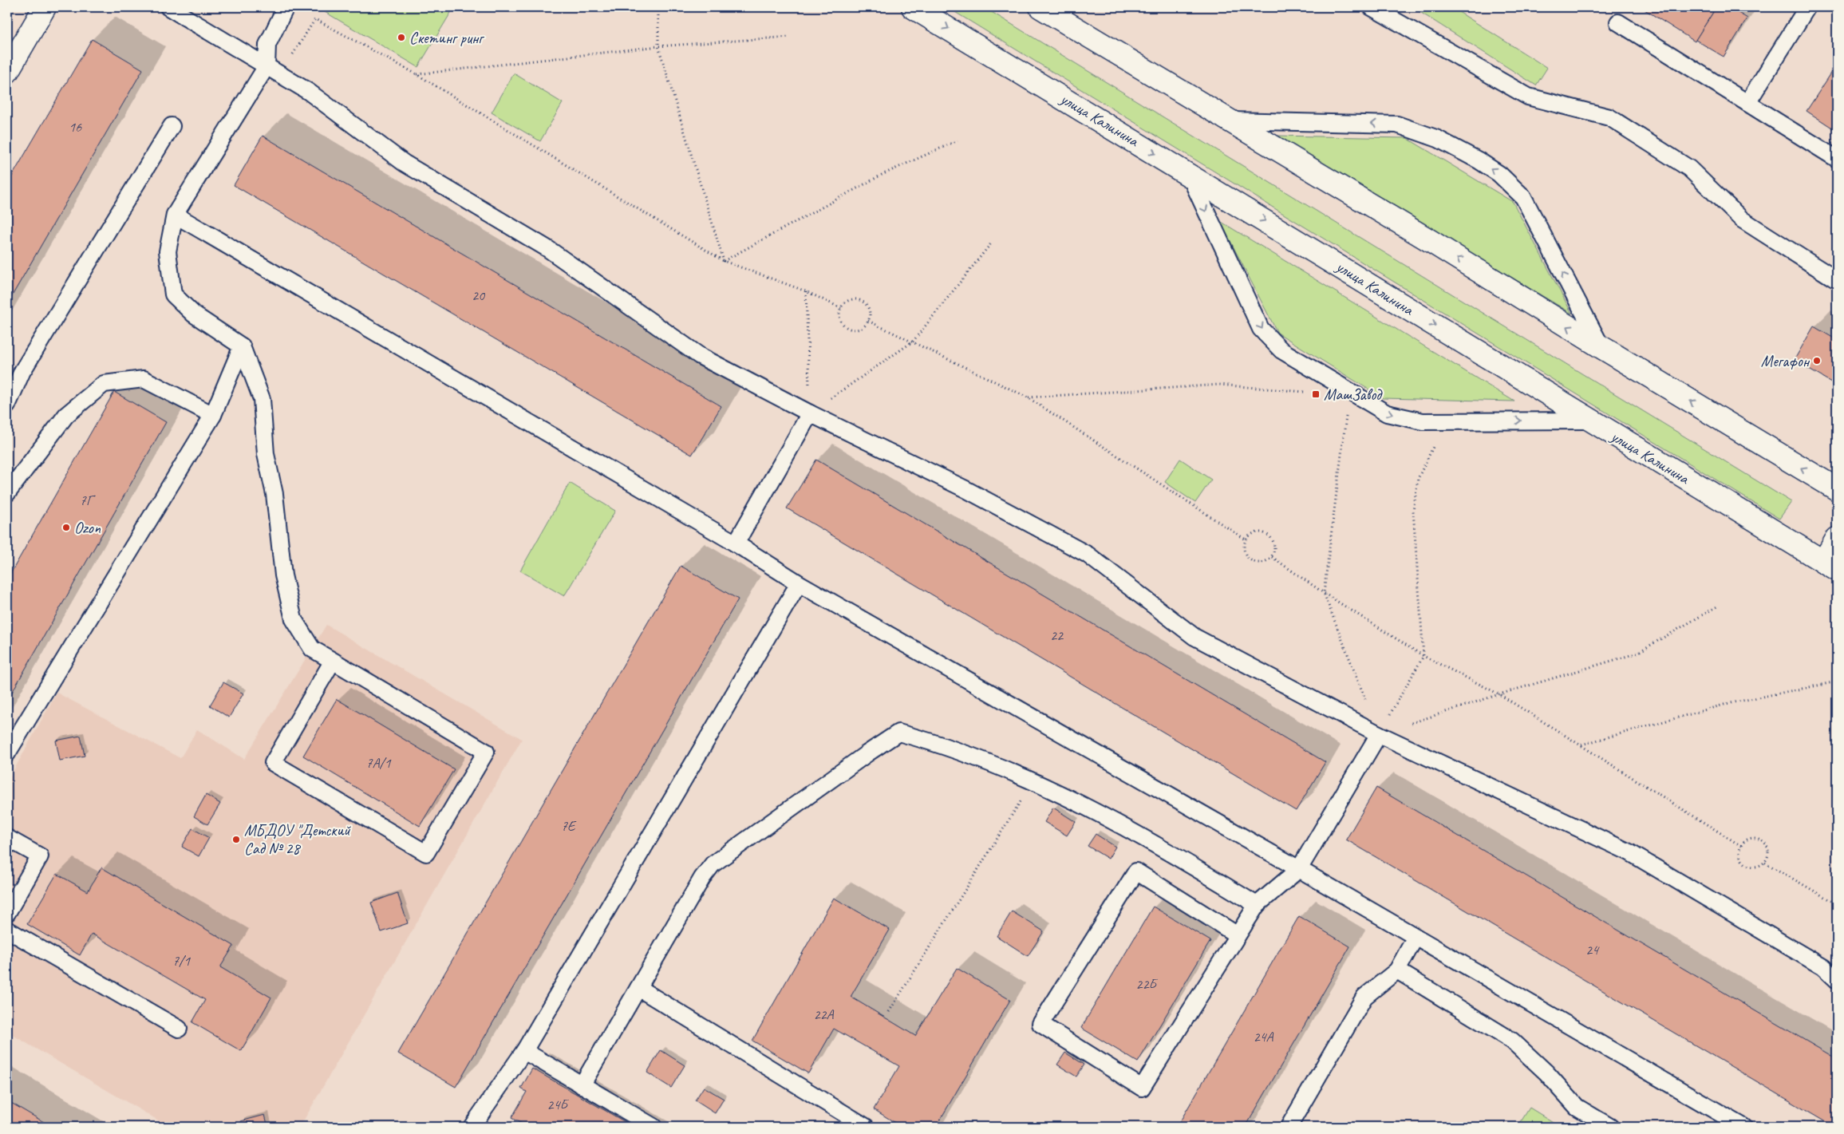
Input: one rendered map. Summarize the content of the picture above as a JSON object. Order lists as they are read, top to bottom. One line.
{"streets":{"main road":["улица Калинина"]},"places":{"other":["Скетинг ринг","Мегафон","Ozon","МБДОУ \"Детский Сад № 28"],"transit":["МашЗавод"]},"house_numbers":["16","20","7Г","22","7А/1","7Е","24","7/1","22Б","22А","24А","24Б"]}
